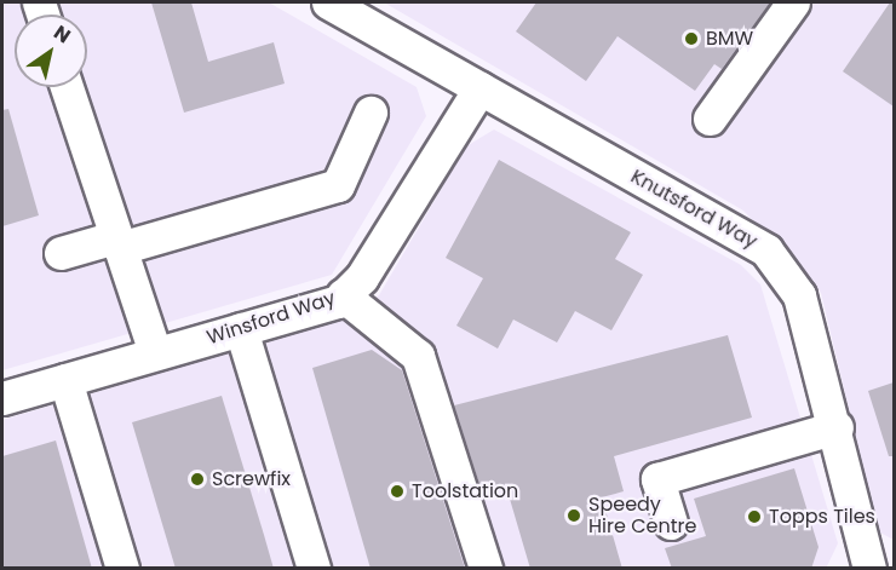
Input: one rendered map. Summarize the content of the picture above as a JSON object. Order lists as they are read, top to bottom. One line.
{"streets":{"street":["Knutsford Way","Winsford Way"]},"crossings":[["Knutsford Way","Winsford Way"]],"places":["BMW","Screwfix","Toolstation","Speedy Hire Centre","Topps Tiles"],"north":"top right"}
